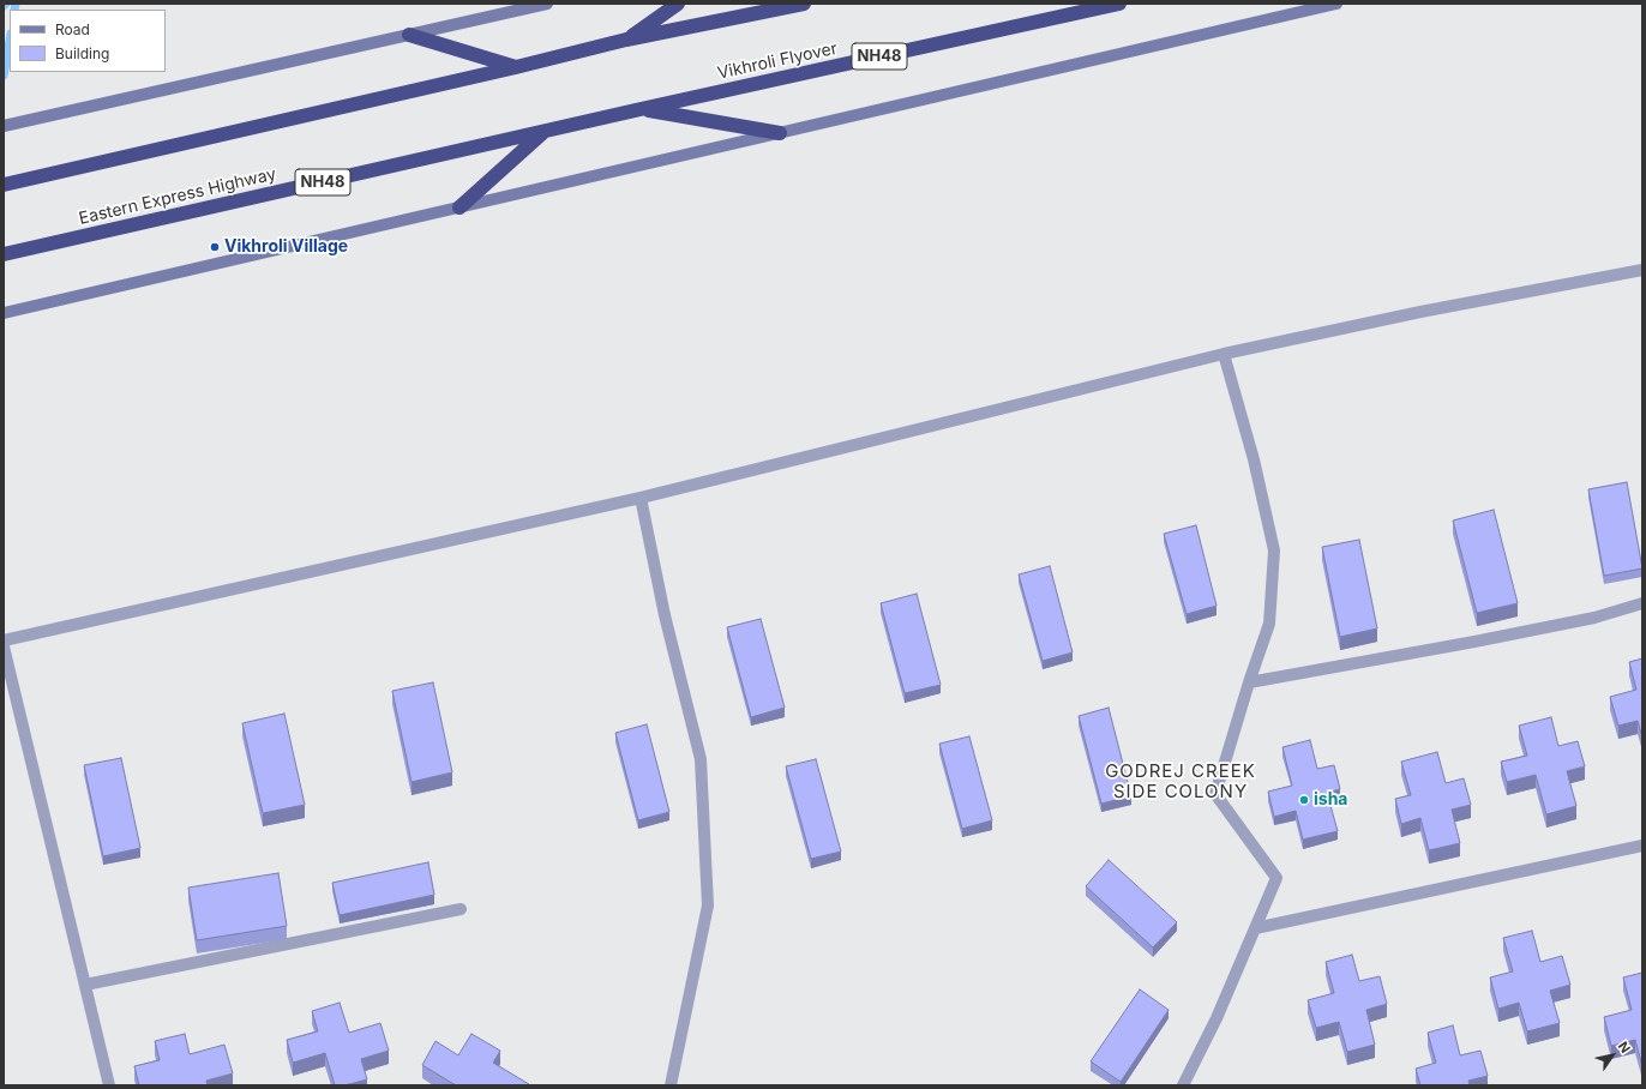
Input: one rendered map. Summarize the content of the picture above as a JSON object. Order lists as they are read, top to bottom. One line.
{"streets":{"highway":["NH48","Vikhroli Flyover","Eastern Express Highway"]},"crossings":[["Vikhroli Flyover","Eastern Express Highway"]],"districts":["GODREJ CREEK SIDE COLONY"],"places":["Vikhroli Village","isha"],"legend":["Road","Building"],"north":"top right"}
